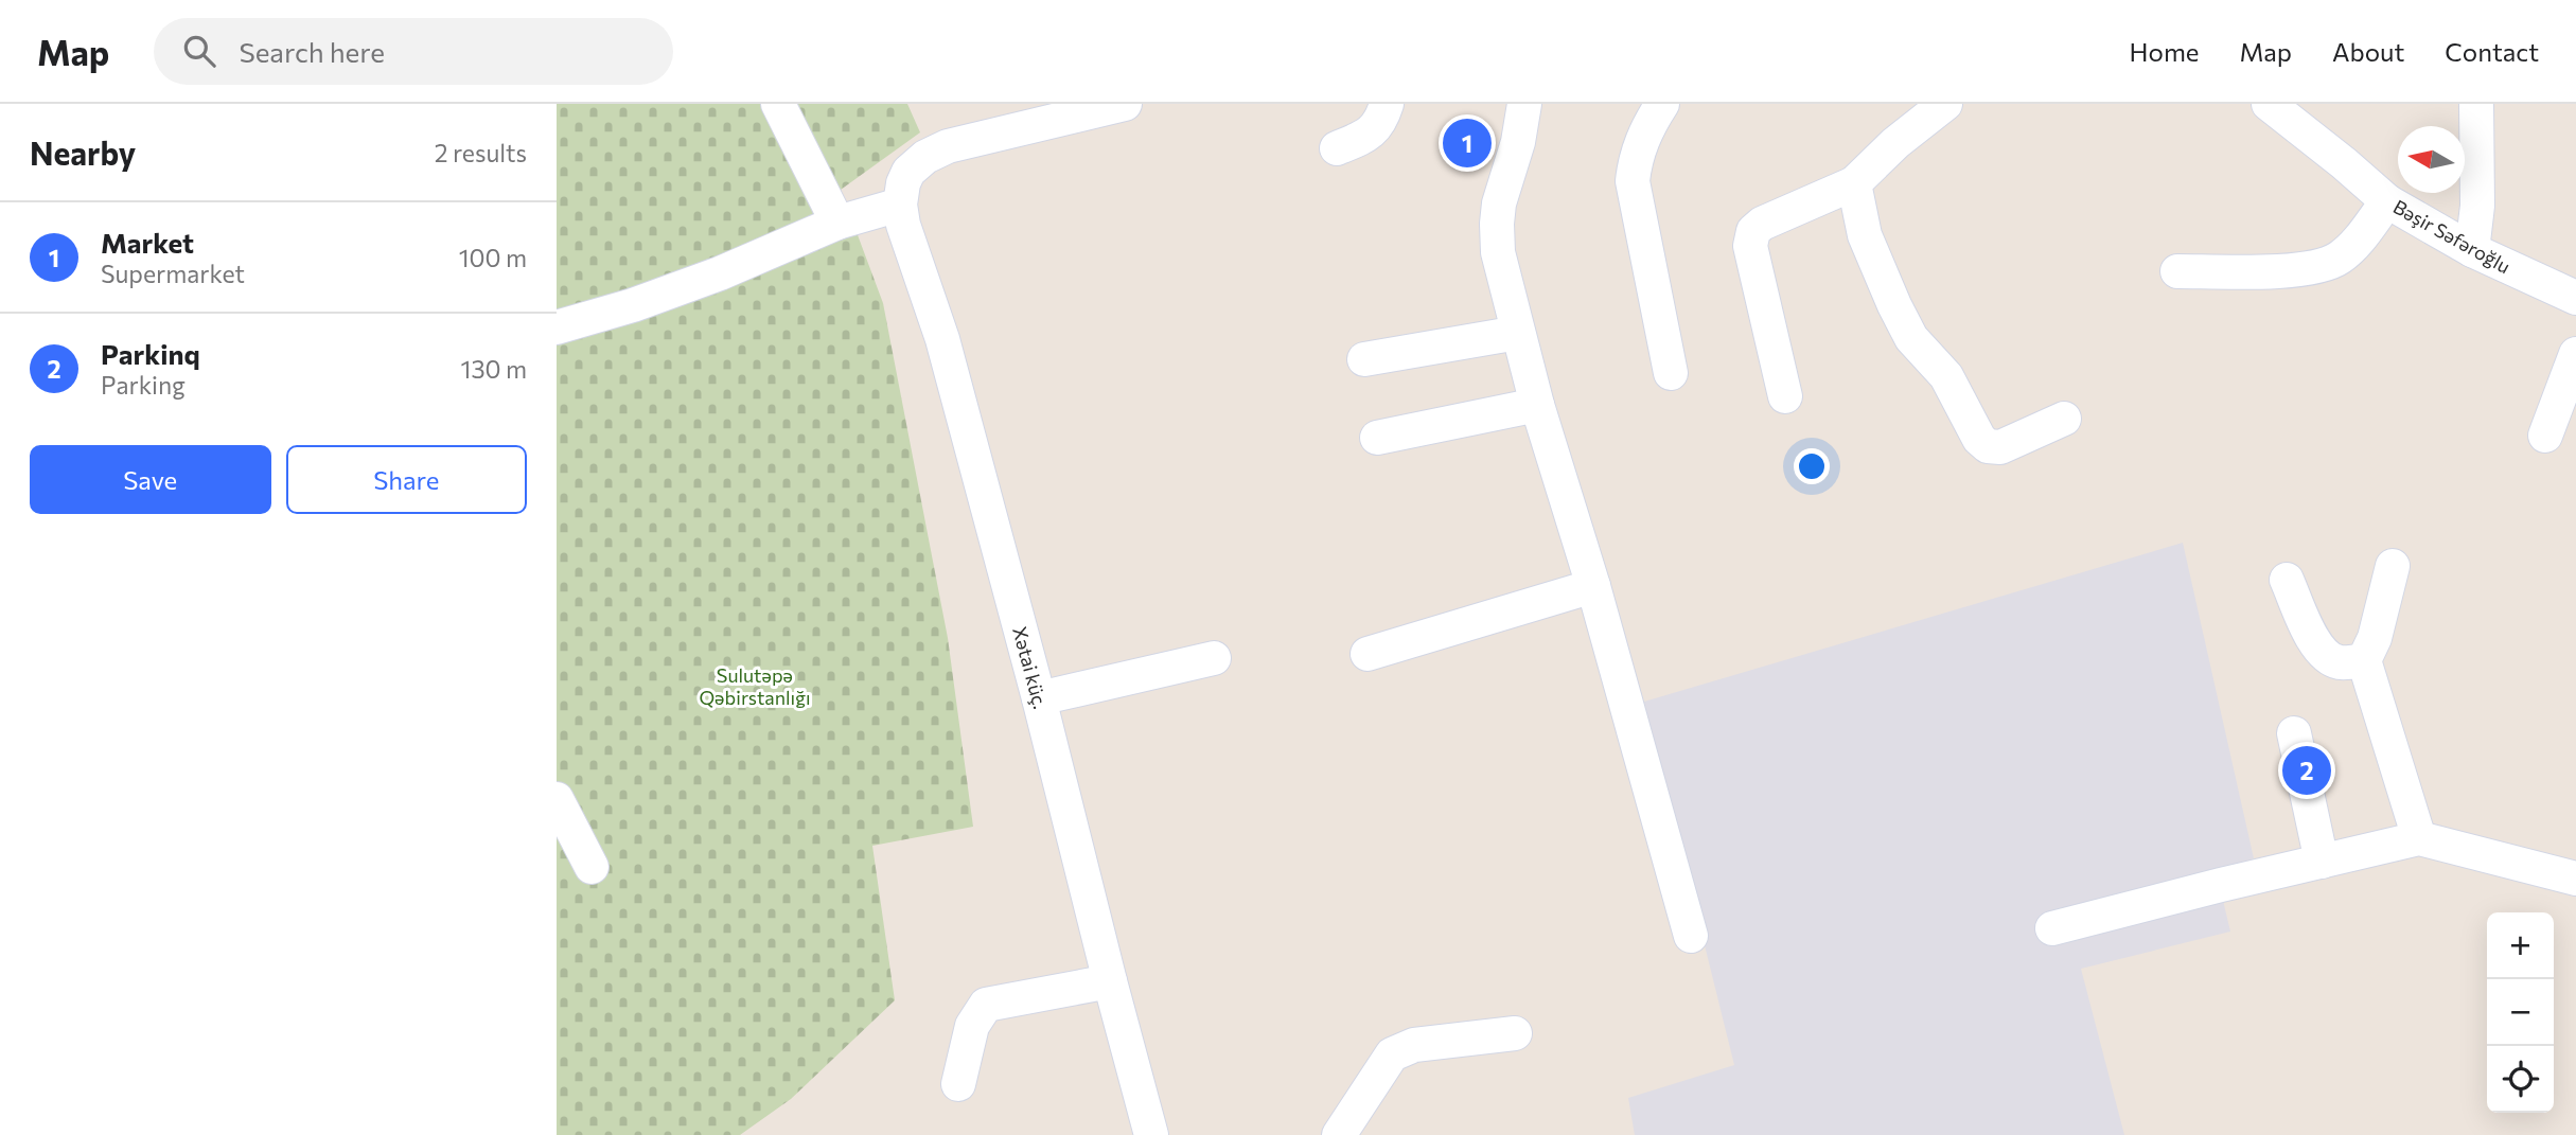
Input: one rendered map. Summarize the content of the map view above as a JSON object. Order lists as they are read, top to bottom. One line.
{"streets":{"street":["Bəşir Səfəroğlu","Xətai küç."]},"parks":["Sulutəpə Qəbirstanlığı"],"north":"left","page":{"header":"Map","search":"Search here","nav":["Home","Map","About","Contact"],"heading":["Nearby","2 results"],"pins":["1","2"],"list":[{"mark":"1","name":"Market","note":"Supermarket","value":"100 m"},{"mark":"2","name":"Parkinq","note":"Parking","value":"130 m"}],"buttons":["Save","Share"],"map_buttons":["+","−"]}}
